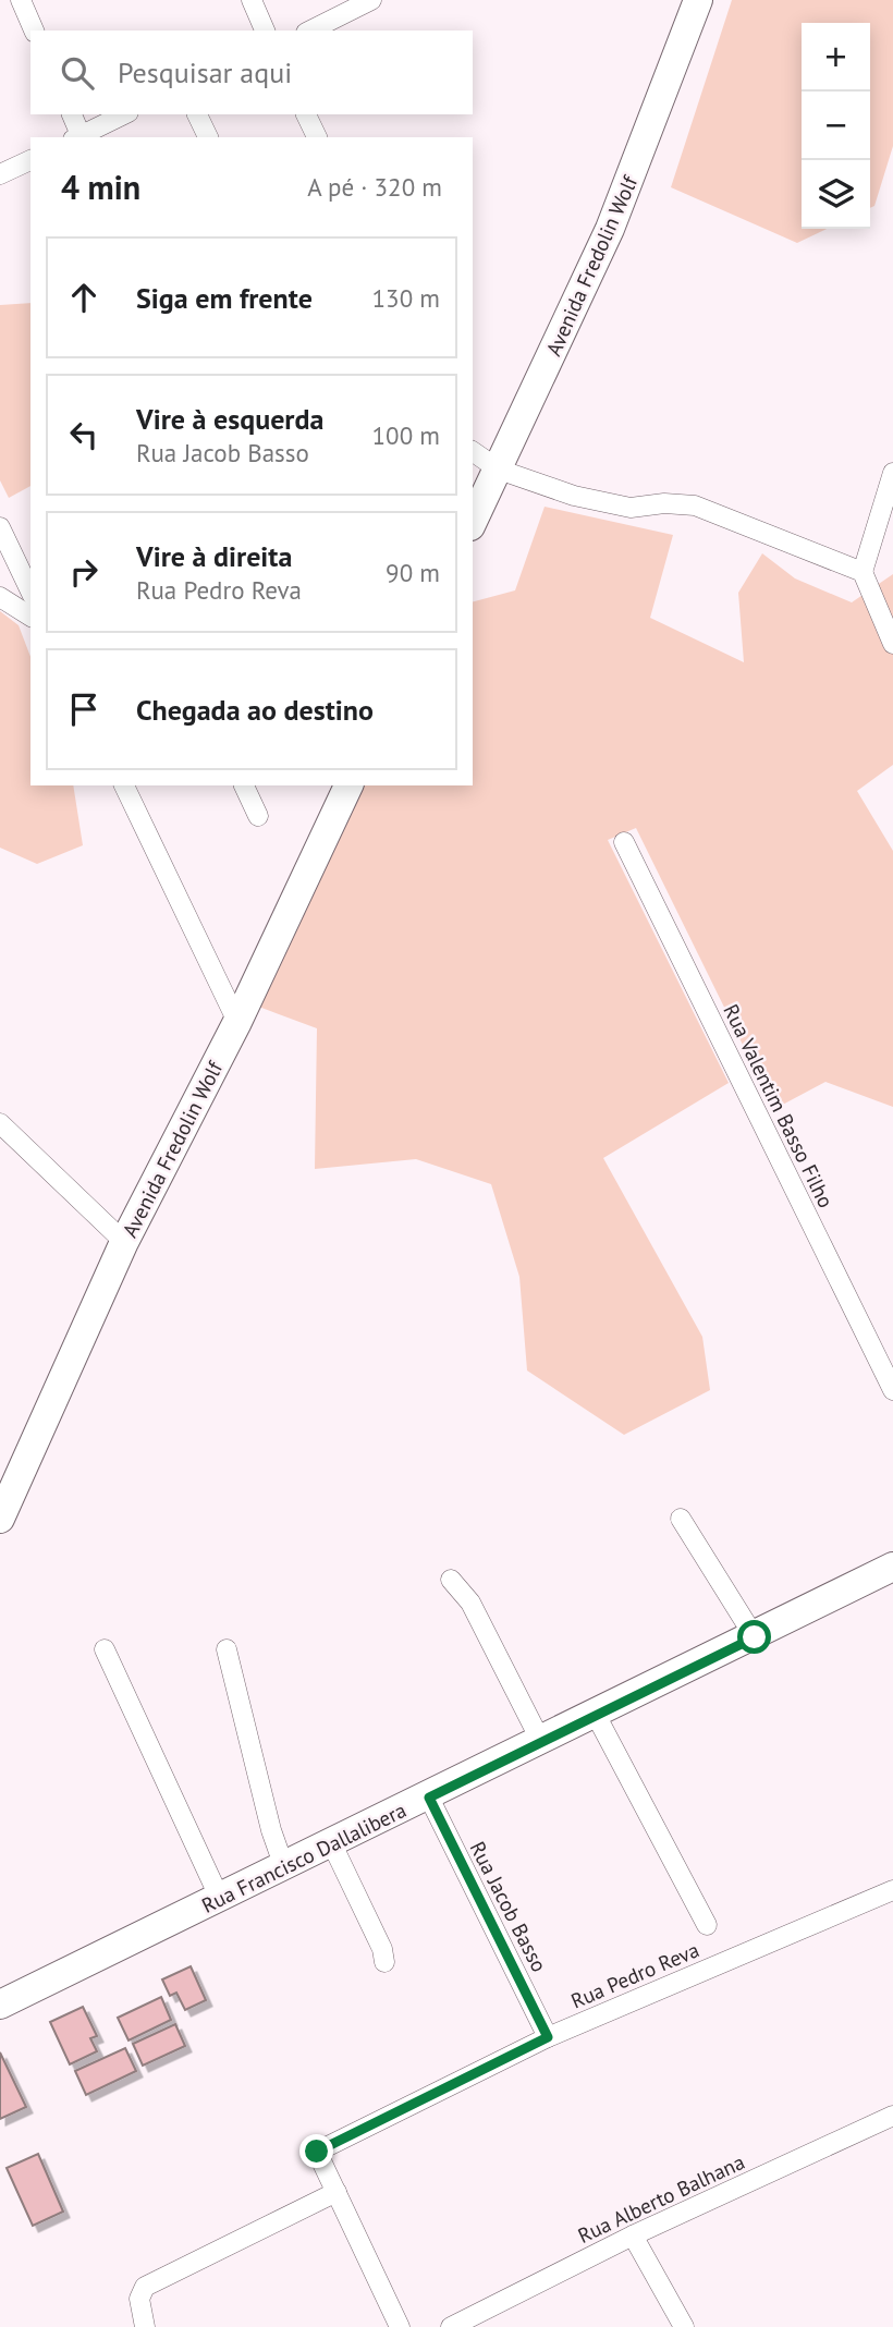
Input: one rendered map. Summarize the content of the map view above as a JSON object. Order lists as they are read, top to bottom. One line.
{"streets":{"main road":["Avenida Fredolin Wolf","Rua Francisco Dallalibera"],"street":["Rua Valentim Basso Filho","Rua Jacob Basso","Rua Pedro Reva","Rua Alberto Balhana"]},"crossings":[["Rua Francisco Dallalibera","Rua Jacob Basso"],["Rua Jacob Basso","Rua Pedro Reva"]],"page":{"map_buttons":["+","−"],"search":"Pesquisar aqui","heading":["4 min","A pé · 320 m"],"list":[["Siga em frente","130 m"],["Vire à esquerda","Rua Jacob Basso","100 m"],["Vire à direita","Rua Pedro Reva","90 m"],"Chegada ao destino"]}}
